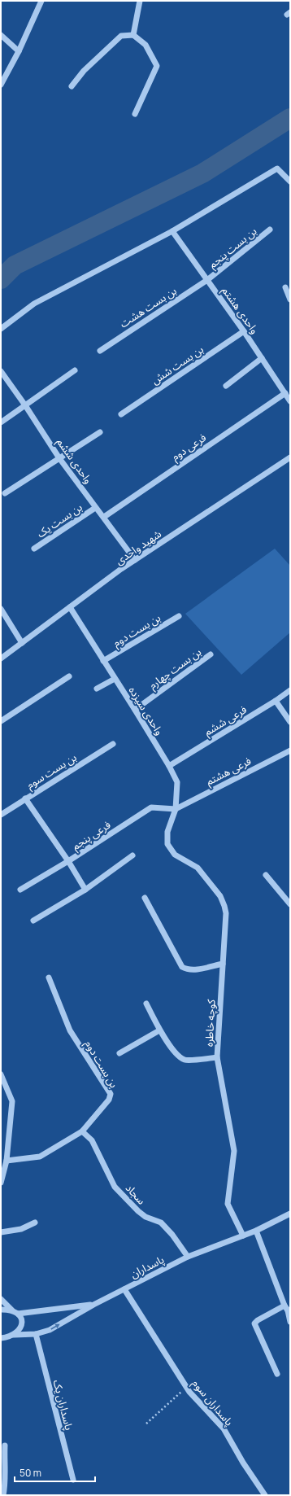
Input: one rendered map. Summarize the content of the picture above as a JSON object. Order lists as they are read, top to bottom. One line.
{"streets":{"street":["بن بست پنجم","بن بست هشت","واحدی هشتم","بن بست شش","فرعی دوم","واحدی ششم","بن بست یک","شهید واحدی","بن بست دوم","بن بست چهارم","واحدی سیزده","فرعی ششم","بن بست سوم","فرعی هشتم","فرعی پنجم","كوچه خاطره","سجاد","پاسداران","پاسداران سوم","پاسداران یک"]},"crossings":[["بن بست پنجم","بن بست هشت"],["بن بست پنجم","واحدی هشتم"],["بن بست هشت","واحدی هشتم"],["واحدی هشتم","بن بست شش"],["واحدی هشتم","فرعی دوم"],["فرعی دوم","واحدی ششم"],["واحدی ششم","بن بست یک"],["واحدی ششم","شهید واحدی"],["شهید واحدی","واحدی سیزده"],["بن بست دوم","واحدی سیزده"],["بن بست دوم","سجاد"],["بن بست چهارم","واحدی سیزده"],["واحدی سیزده","فرعی ششم"],["واحدی سیزده","فرعی هشتم"],["واحدی سیزده","فرعی پنجم"],["واحدی سیزده","كوچه خاطره"],["فرعی هشتم","فرعی پنجم"],["كوچه خاطره","پاسداران"],["سجاد","پاسداران"],["پاسداران","پاسداران سوم"],["پاسداران","پاسداران یک"]],"scale_bar":"50 m"}
